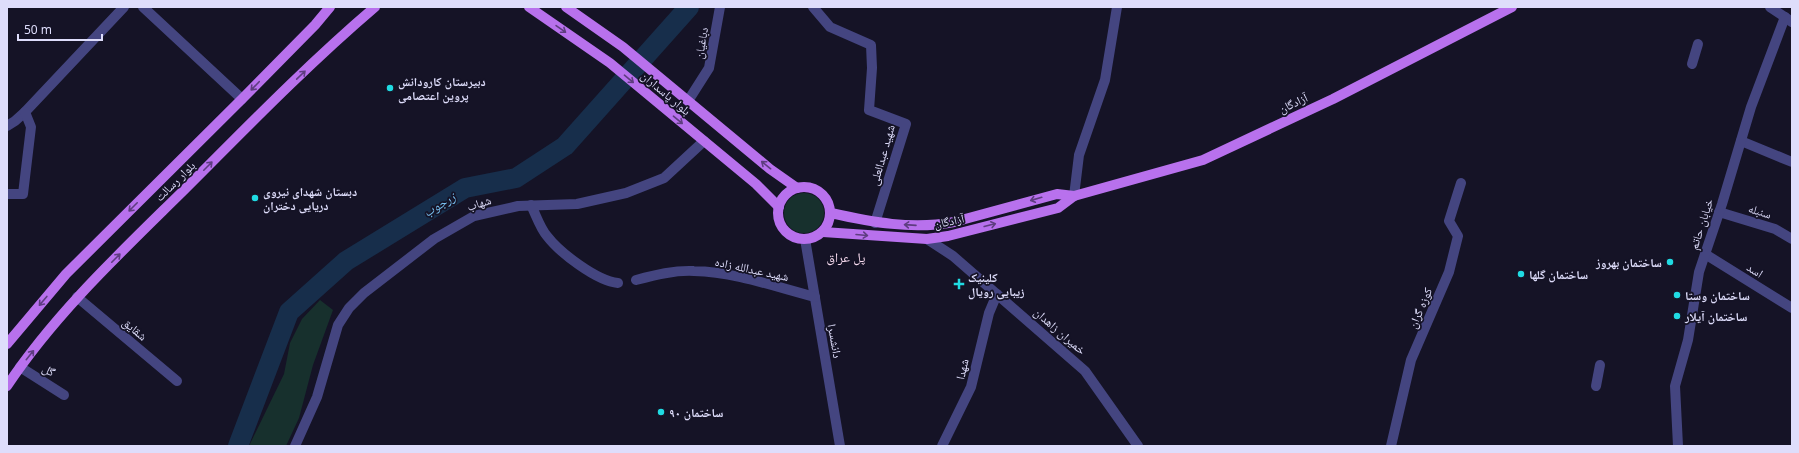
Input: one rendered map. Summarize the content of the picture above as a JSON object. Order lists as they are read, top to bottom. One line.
{"streets":{"main road":["بلوار پاسداران","آزادگان","بلوار رسالت"],"street":["دباغیان","شهید عبدالعلی","شهاب","سنبله","خیابان حاتم","شهید عبدالله زاده","اسد","کوزه گران","شقایق","خمیران زاهدان","دانشسرا","شهدا","گل"]},"crossings":[["دباغیان","بلوار پاسداران"],["بلوار پاسداران","آزادگان"],["بلوار پاسداران","شهاب"],["بلوار پاسداران","دانشسرا"],["آزادگان","شهید عبدالعلی"],["آزادگان","خمیران زاهدان"],["آزادگان","دانشسرا"],["بلوار رسالت","شقایق"],["بلوار رسالت","گل"],["سنبله","خیابان حاتم"],["خیابان حاتم","اسد"],["شهید عبدالله زاده","دانشسرا"],["خمیران زاهدان","شهدا"]],"districts":["پل عراق"],"water":["زرجوب"],"places":{"other":["دبیرستان کارودانش پروین اعتصامی","دبستان شهدای نیروی دریایی دختران","ساختمان بهروز","ساختمان گلها","ساختمان وستا","ساختمان آیلار","ساختمان ۹۰"],"health":["کلینیک زیبایی رویال"]},"scale_bar":"50 m"}
